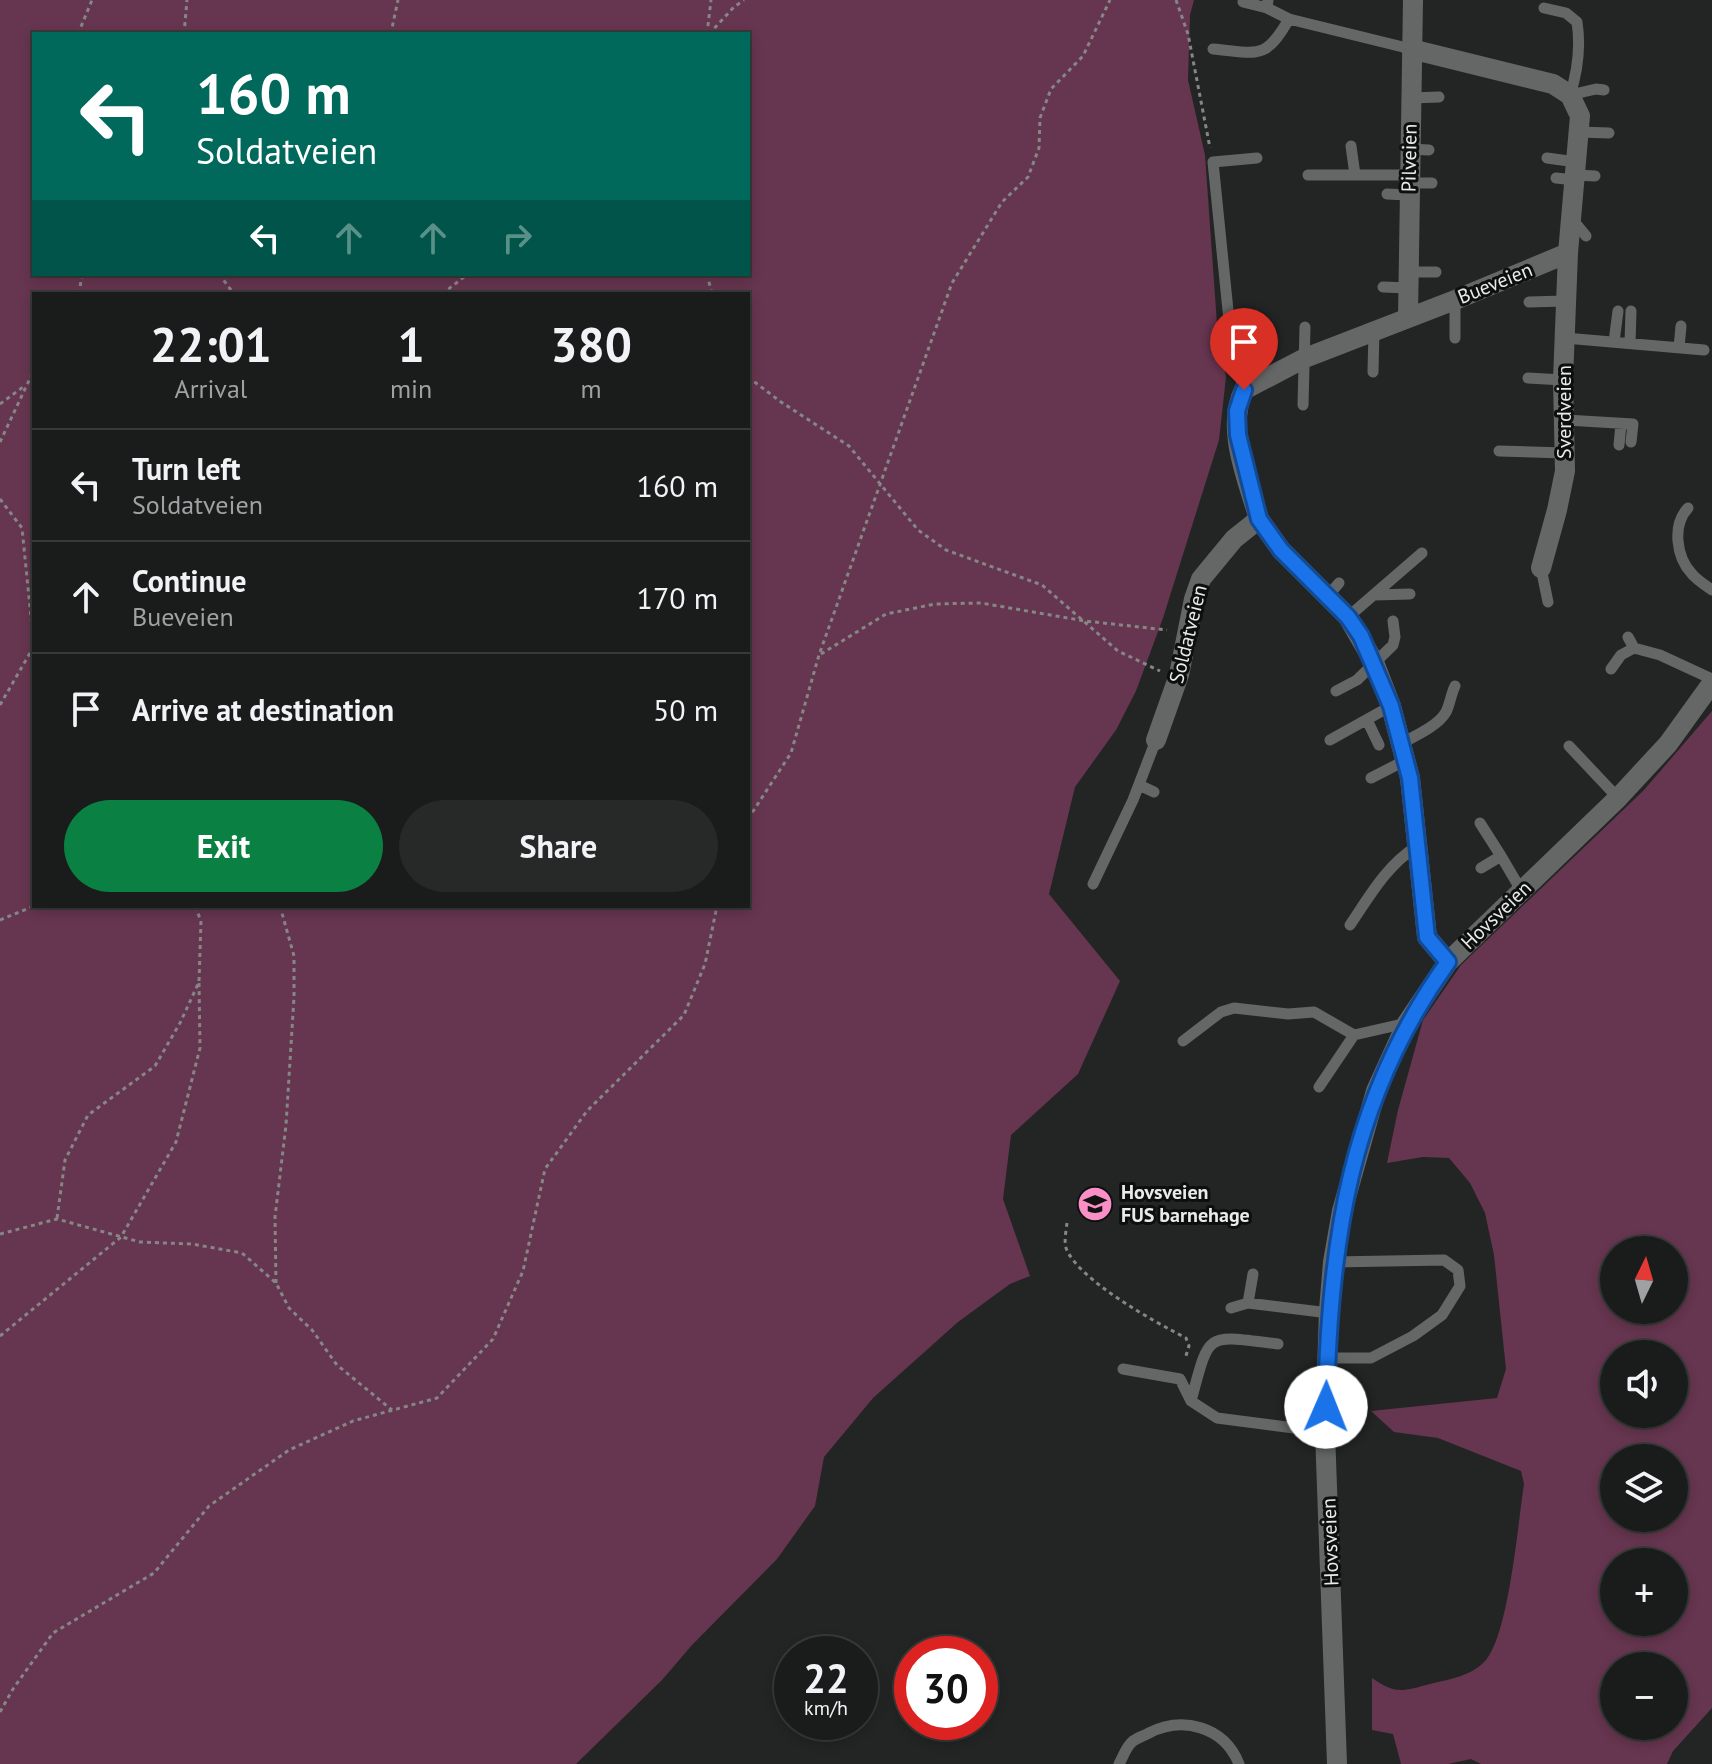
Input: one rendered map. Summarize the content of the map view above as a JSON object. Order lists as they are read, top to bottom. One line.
{"streets":{"street":["Pilveien","Bueveien","Sverdveien","Soldatveien","Hovsveien"]},"crossings":[["Pilveien","Bueveien"],["Bueveien","Sverdveien"]],"places":{"school or university":["Hovsveien FUS barnehage"]},"north":"top","page":{"turn":["160 m","Soldatveien"],"eta":["22:01","Arrival","1","min","380","m"],"list":[{"name":"Turn left","note":"Soldatveien","value":"160 m"},{"name":"Continue","note":"Bueveien","value":"170 m"},{"name":"Arrive at destination","value":"50 m"}],"buttons":["Exit","Share"],"map_buttons":["+","−"],"speed":"22 km/h","limit":"30"}}
